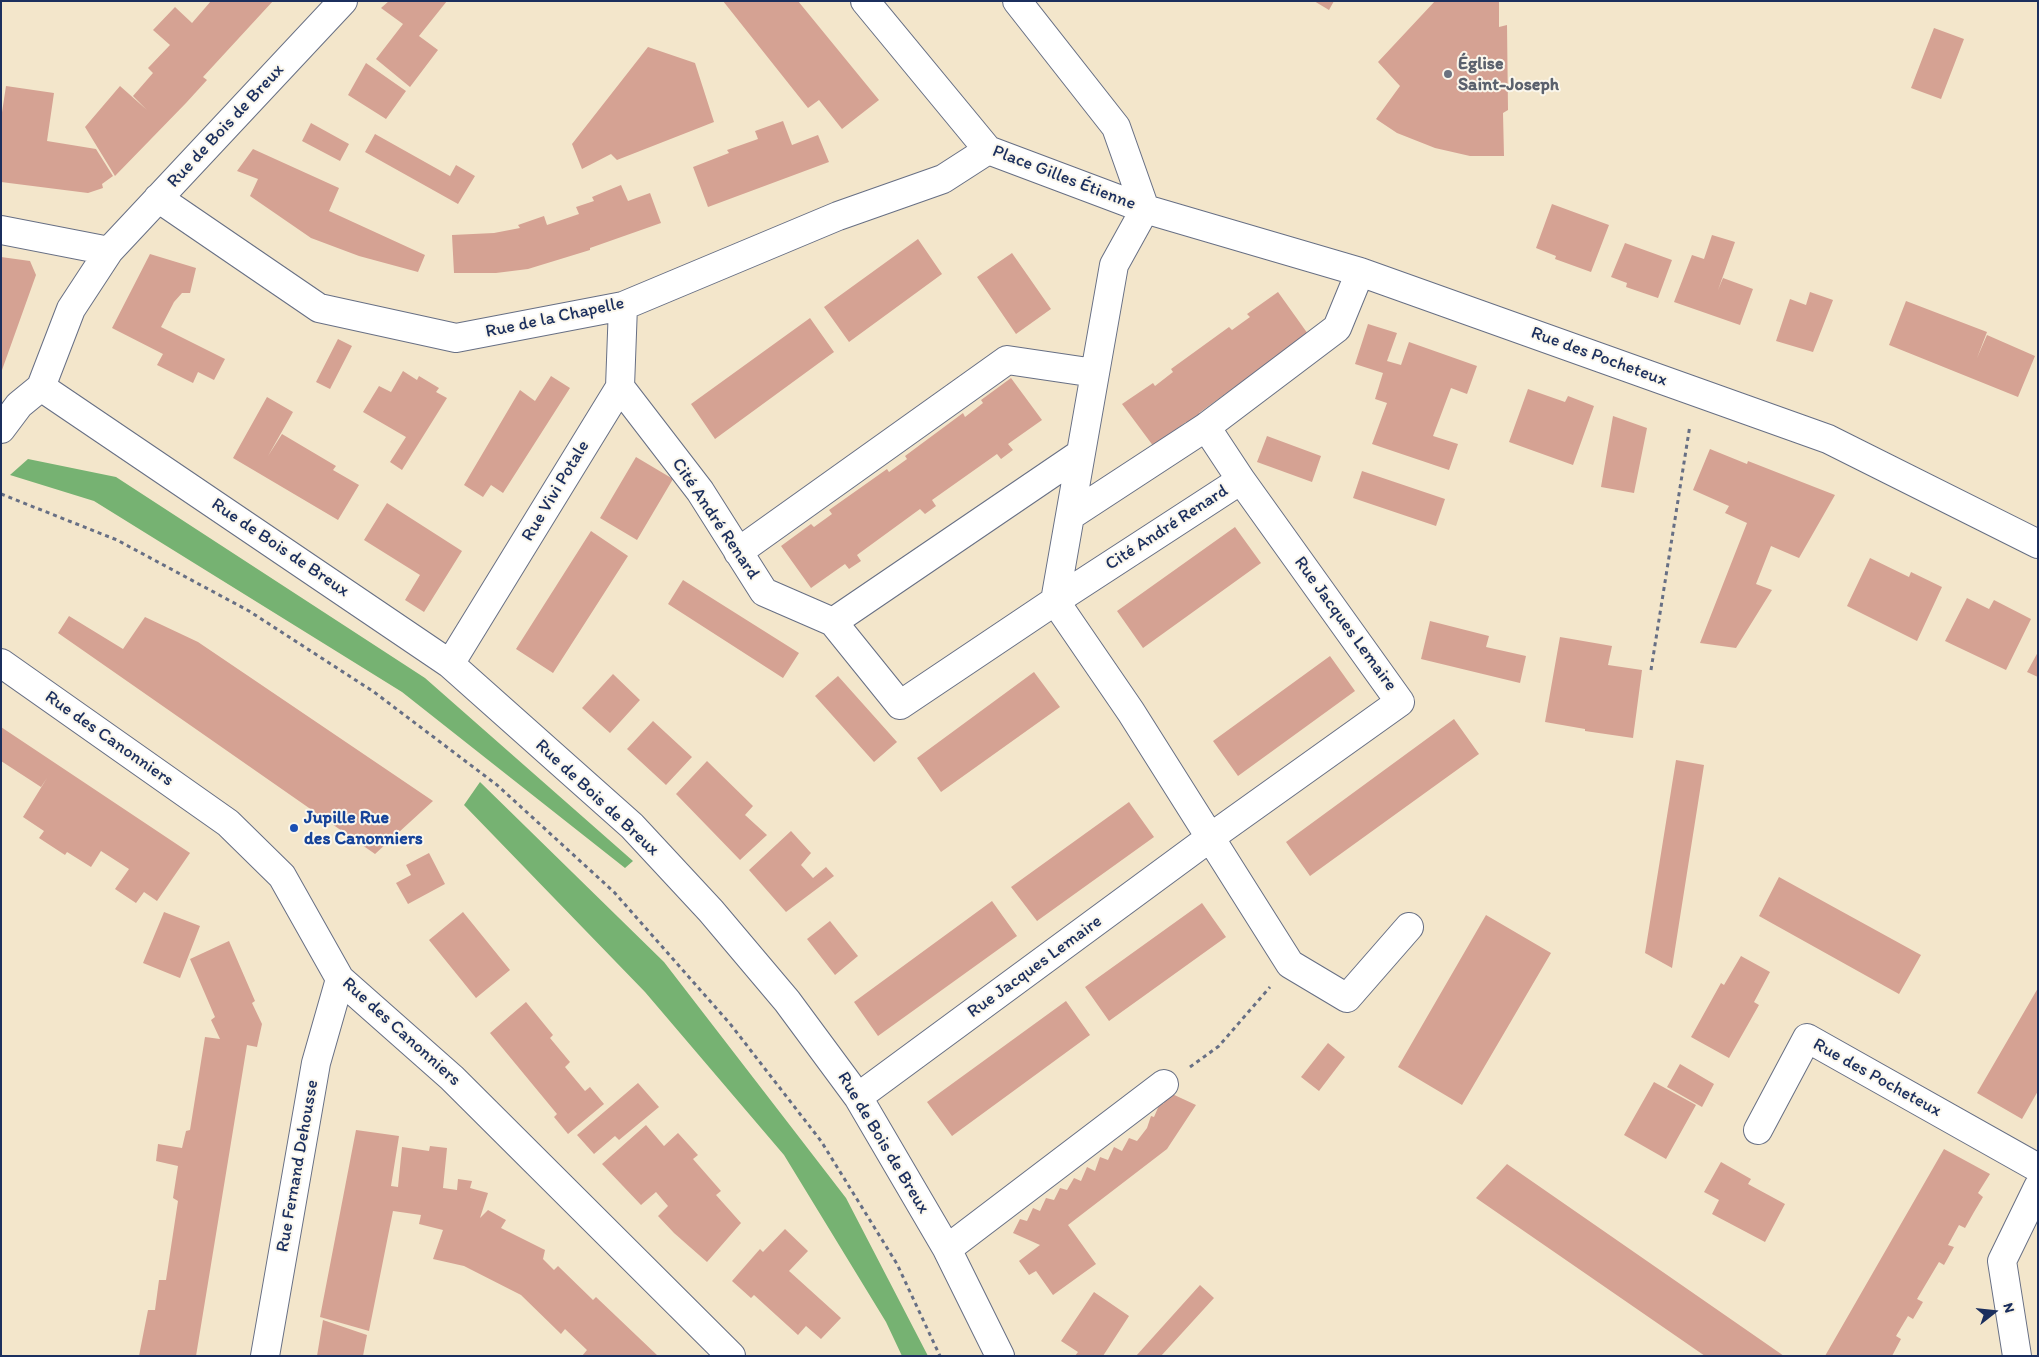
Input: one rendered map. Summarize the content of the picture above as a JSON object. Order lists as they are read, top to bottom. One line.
{"streets":{"street":["Rue de Bois de Breux","Place Gilles Étienne","Rue de la Chapelle","Rue des Pocheteux","Rue Vivi Potale","Cité André Renard","Rue Jacques Lemaire","Rue des Canonniers","Rue Fernand Dehousse"]},"crossings":[["Rue de Bois de Breux","Rue de la Chapelle"],["Rue de Bois de Breux","Rue Vivi Potale"],["Rue de Bois de Breux","Rue Jacques Lemaire"],["Place Gilles Étienne","Rue de la Chapelle"],["Place Gilles Étienne","Rue des Pocheteux"],["Rue de la Chapelle","Rue Vivi Potale"],["Rue Vivi Potale","Cité André Renard"],["Cité André Renard","Rue Jacques Lemaire"],["Rue des Canonniers","Rue Fernand Dehousse"]],"places":["Église Saint-Joseph","Jupille Rue des Canonniers"],"north":"right"}
